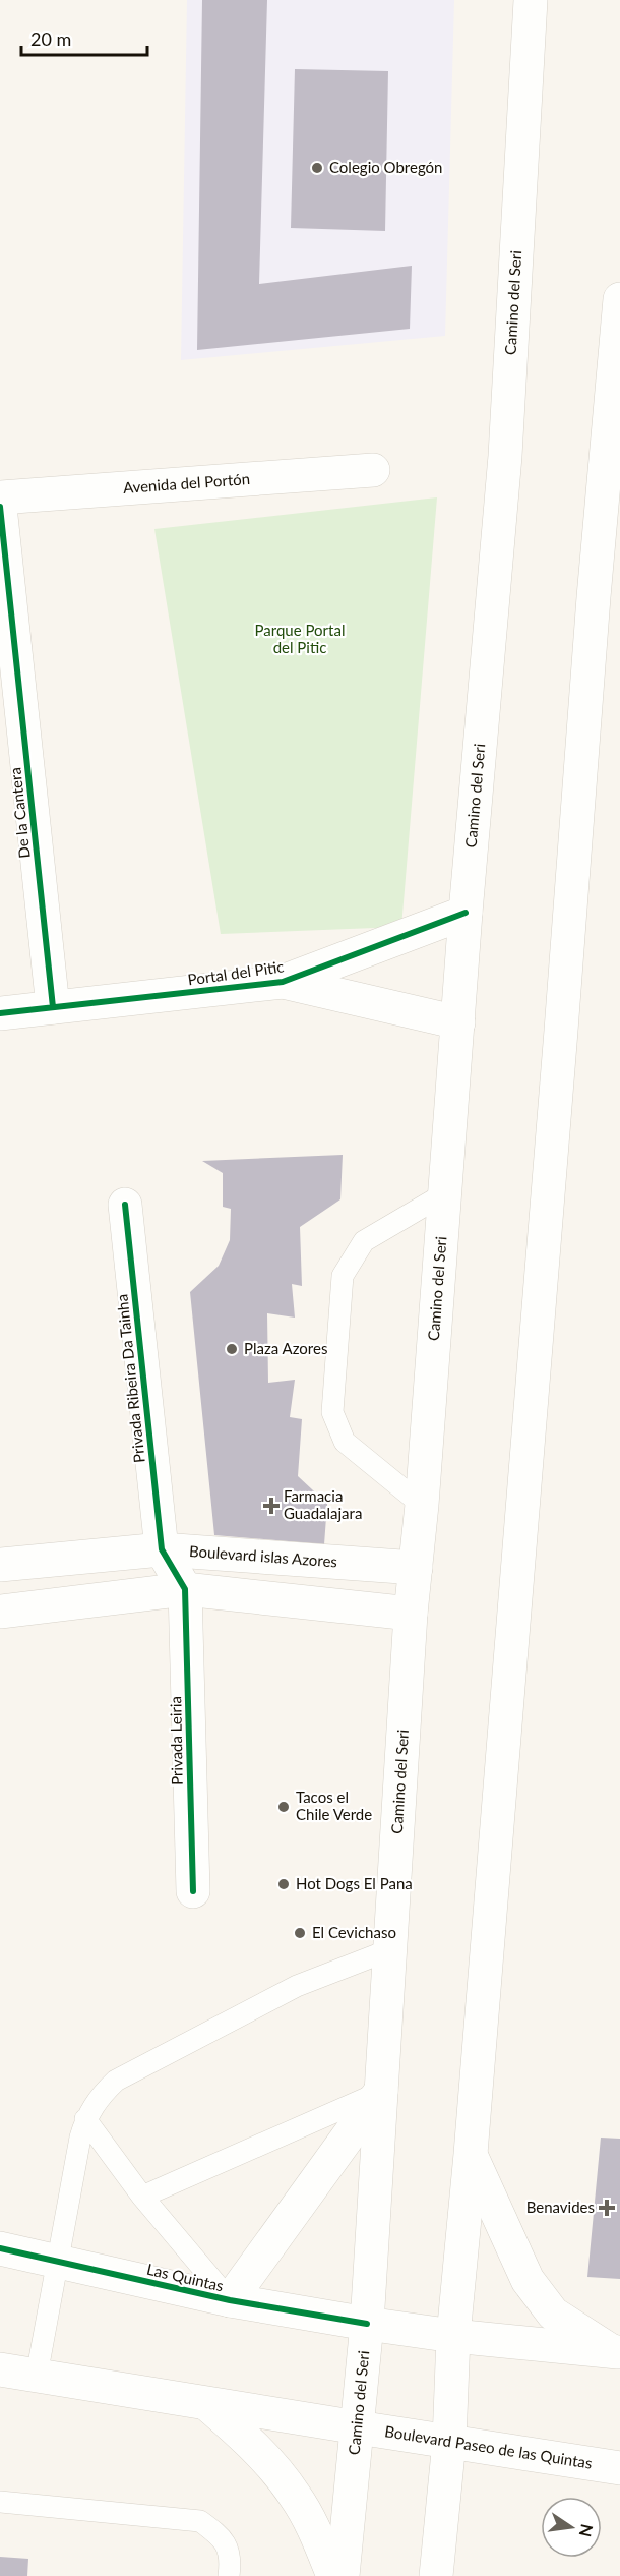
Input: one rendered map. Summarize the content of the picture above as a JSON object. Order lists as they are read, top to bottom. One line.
{"streets":{"main road":["Camino del Seri","Avenida del Portón","De la Cantera","Portal del Pitic","Privada Ribeira Da Tainha","Boulevard islas Azores","Privada Leiria","Las Quintas","Boulevard Paseo de las Quintas"]},"crossings":[["Camino del Seri","Portal del Pitic"],["Camino del Seri","Boulevard islas Azores"],["Camino del Seri","Las Quintas"],["Camino del Seri","Boulevard Paseo de las Quintas"],["De la Cantera","Portal del Pitic"],["Privada Ribeira Da Tainha","Boulevard islas Azores"]],"parks":["Parque Portal del Pitic"],"places":{"other":["Colegio Obregón","Plaza Azores","Tacos el Chile Verde","Hot Dogs El Pana","El Cevichaso"],"health":["Farmacia Guadalajara","Benavides"]},"scale_bar":"20 m","north":"right"}
